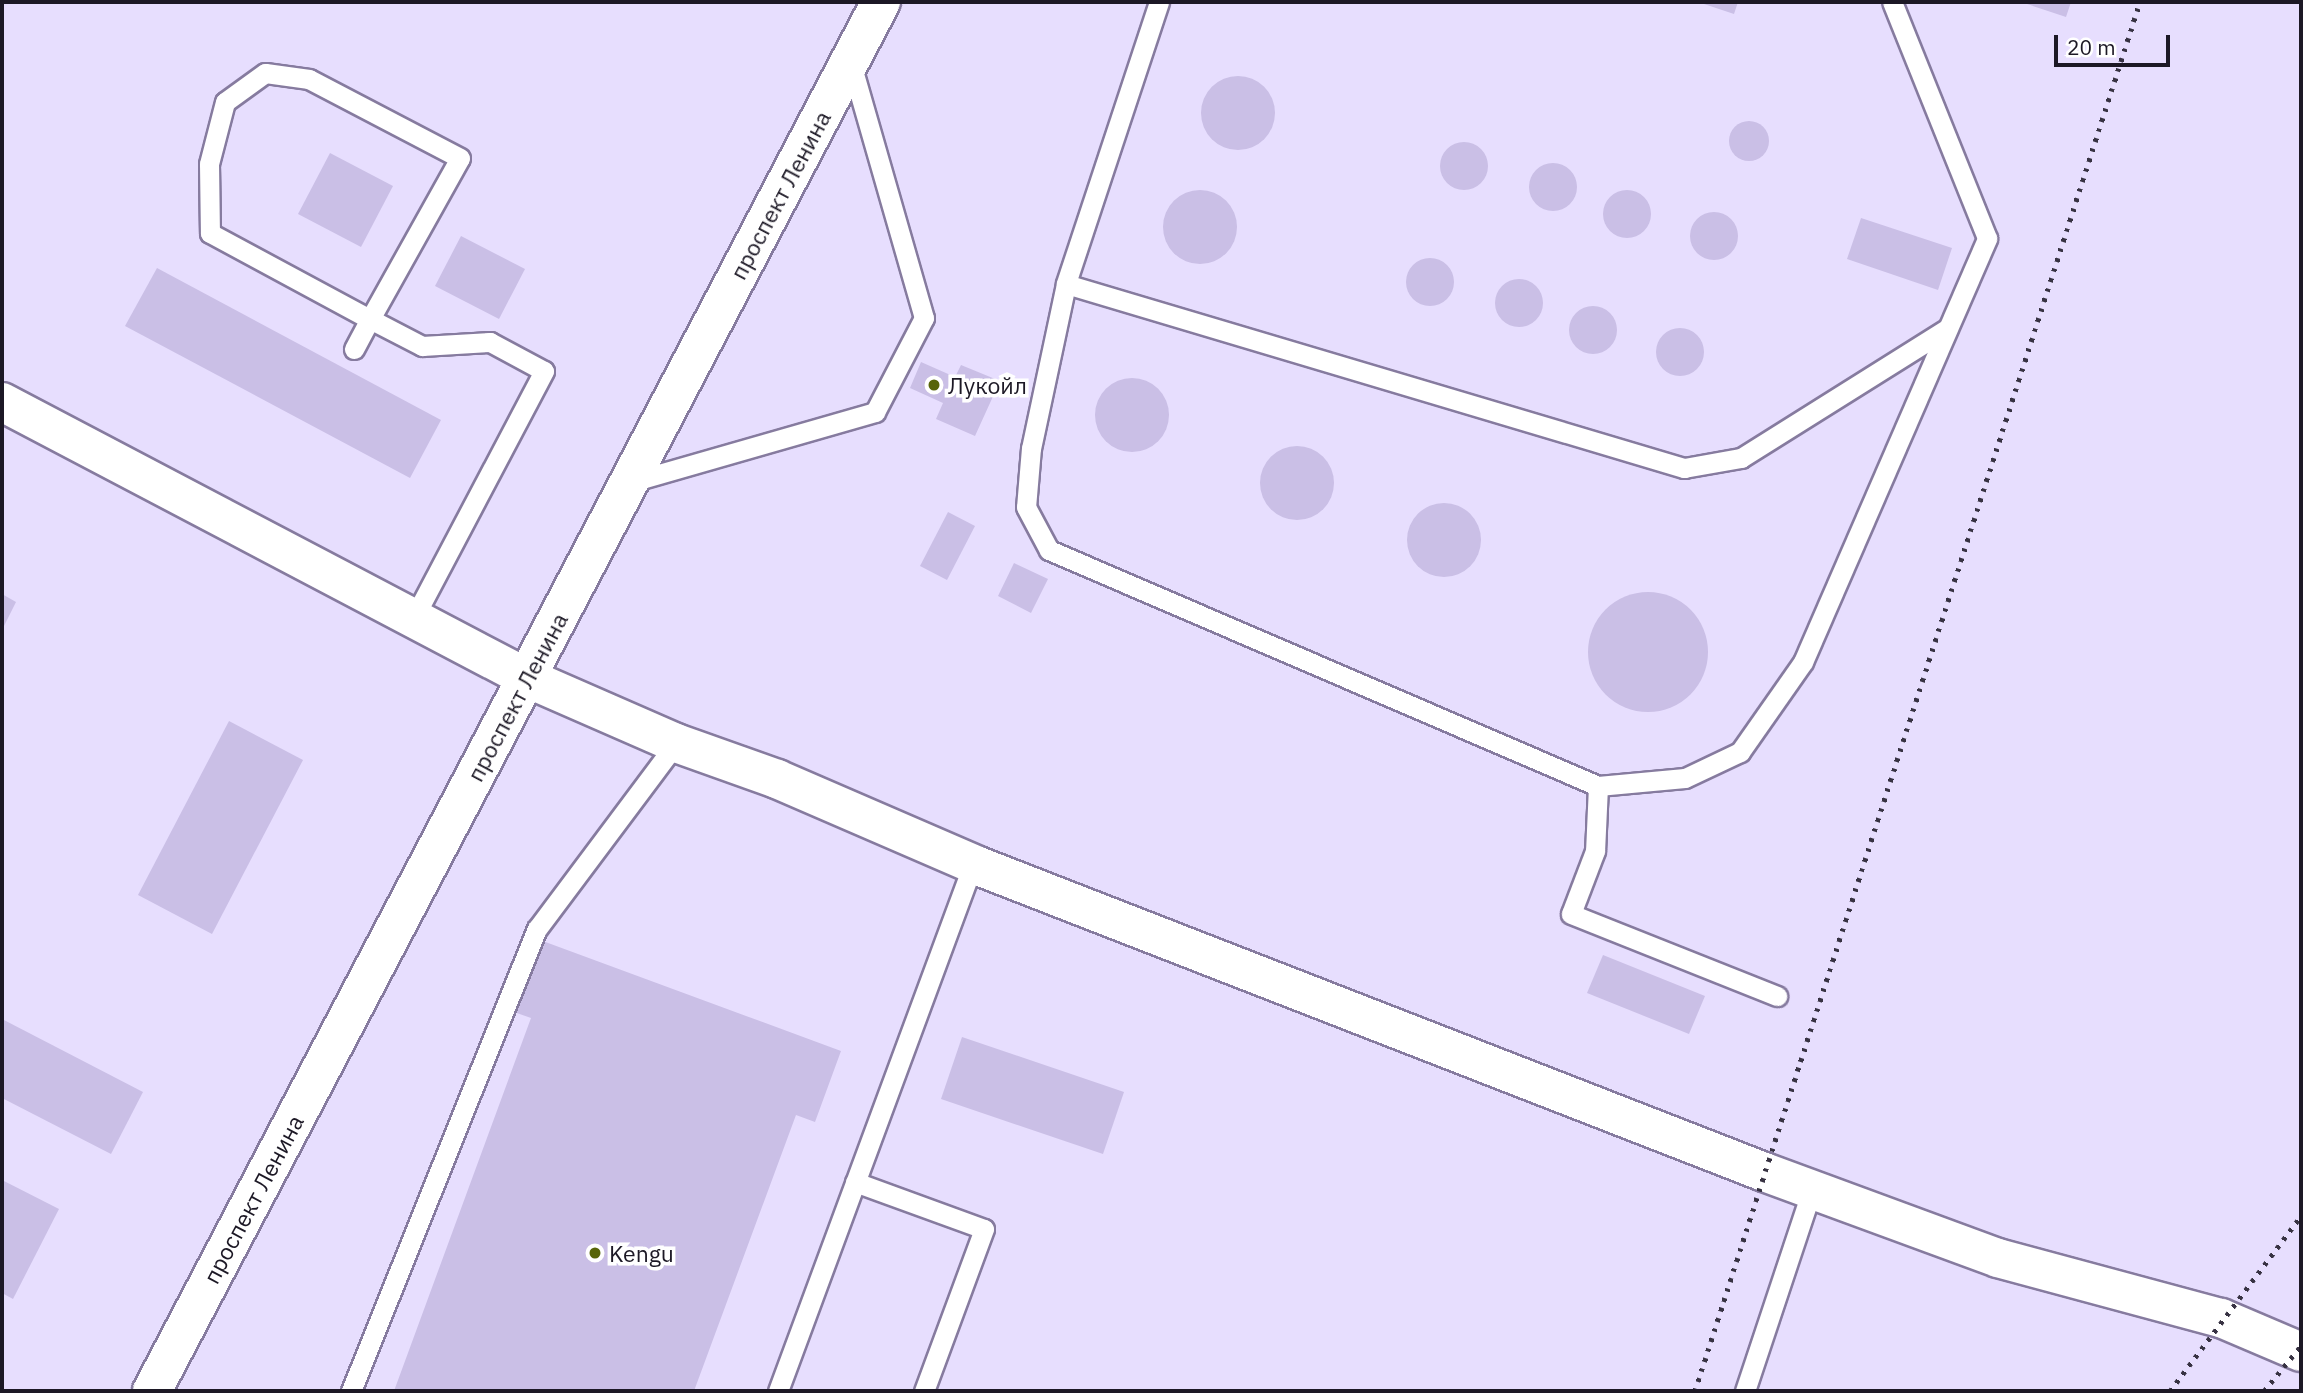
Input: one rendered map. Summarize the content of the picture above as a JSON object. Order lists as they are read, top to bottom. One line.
{"streets":{"street":["проспект Ленина"]},"places":["Лукойл","Kengu"],"scale_bar":"20 m"}
